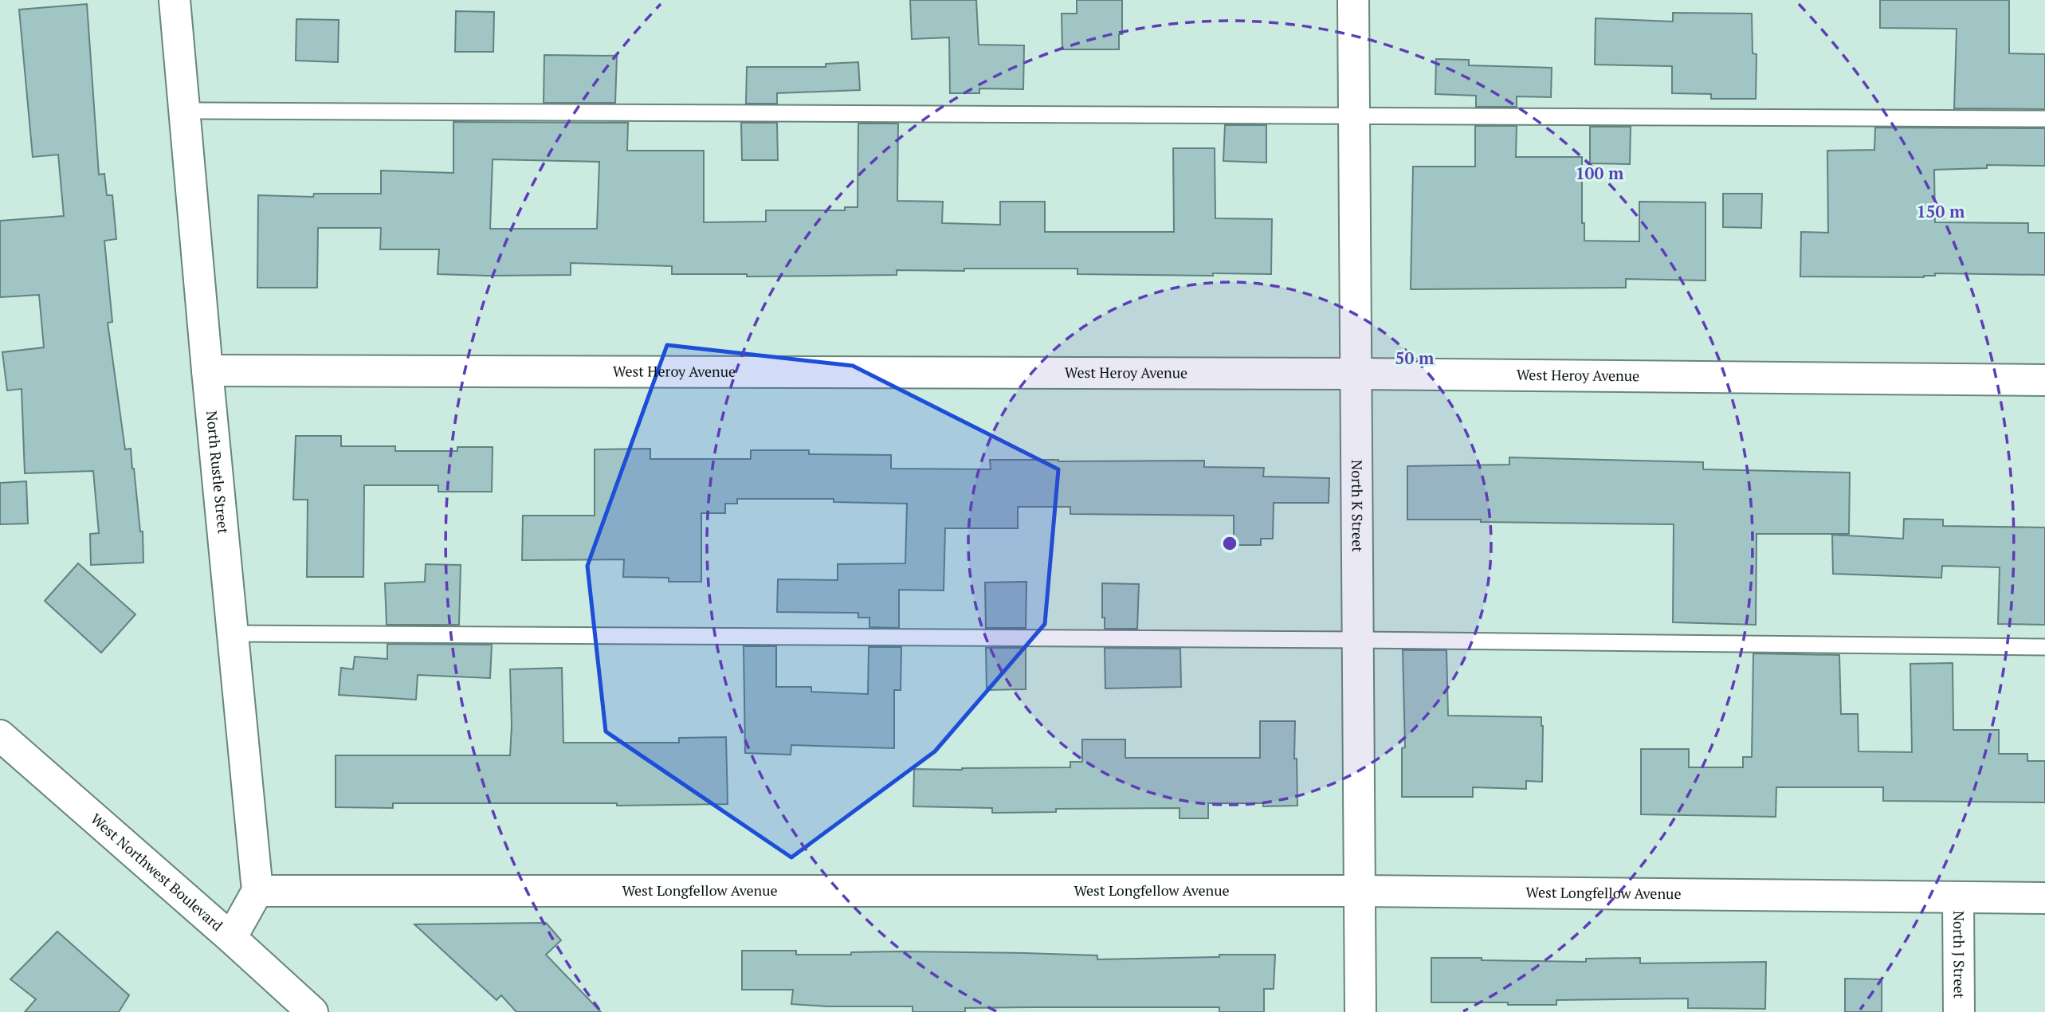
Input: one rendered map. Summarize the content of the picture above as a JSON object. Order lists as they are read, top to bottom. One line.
{"streets":{"street":["West Heroy Avenue","North Rustle Street","North K Street","West Northwest Boulevard","West Longfellow Avenue","North J Street"]},"crossings":[["West Heroy Avenue","North Rustle Street"],["West Heroy Avenue","North K Street"],["North Rustle Street","West Longfellow Avenue"],["North K Street","West Longfellow Avenue"],["West Longfellow Avenue","North J Street"]],"rings":["100 m","150 m","50 m"]}
